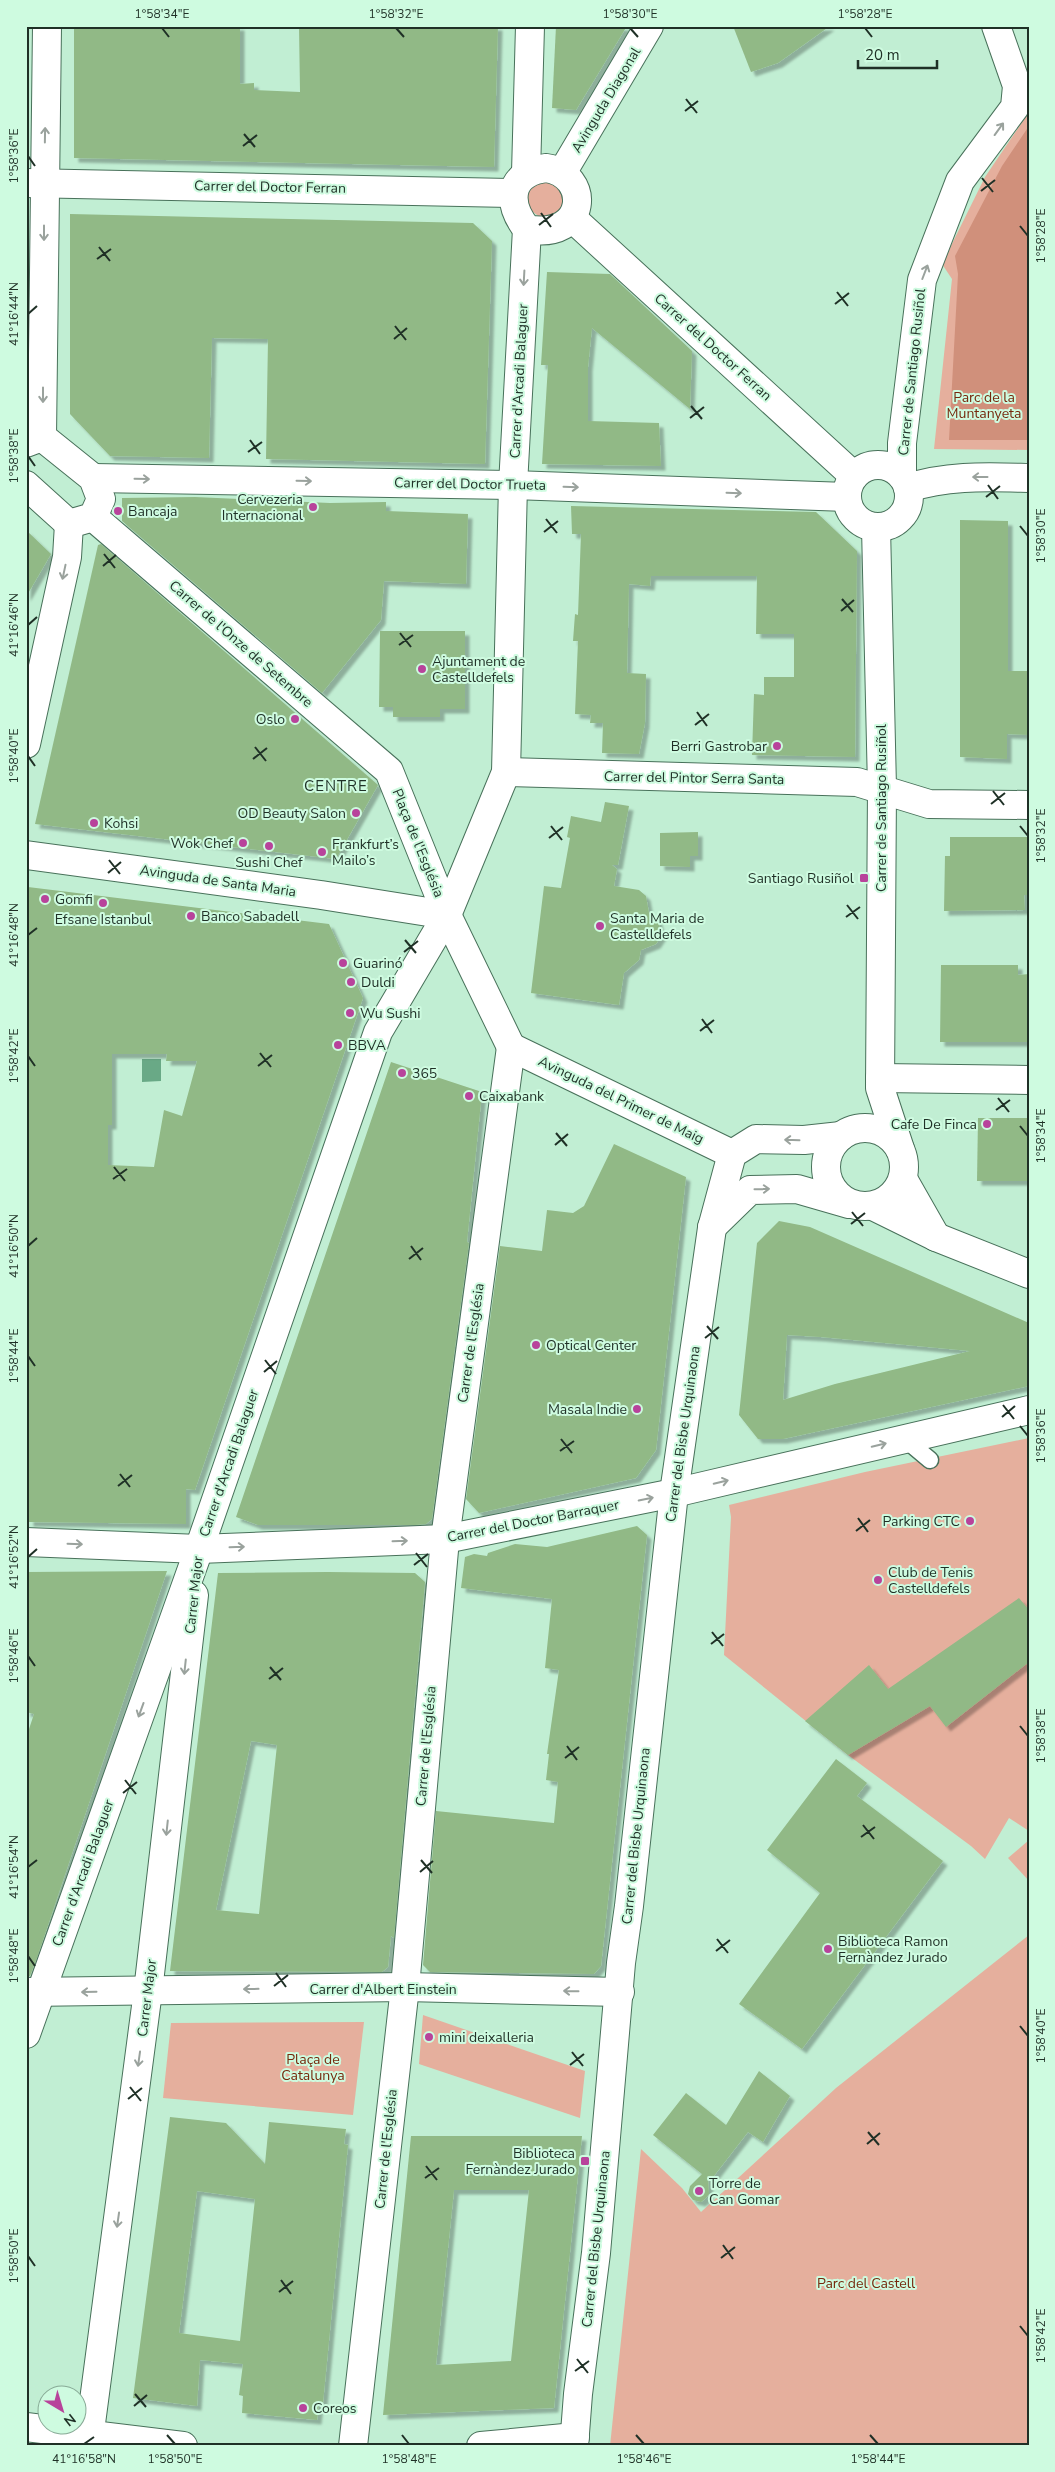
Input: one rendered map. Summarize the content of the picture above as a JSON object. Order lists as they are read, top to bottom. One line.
{"streets":{"street":["Avinguda Diagonal","Carrer del Doctor Ferran","Carrer de Santiago Rusiñol","Carrer d'Arcadi Balaguer","Carrer del Doctor Trueta","Carrer de l'Onze de Setembre","Carrer del Pintor Serra Santa","Plaça de l'Església","Avinguda de Santa Maria","Avinguda del Primer de Maig","Carrer de l'Església","Carrer del Bisbe Urquinaona","Carrer del Doctor Barraquer","Carrer Major","Carrer d'Albert Einstein"]},"crossings":[["Avinguda Diagonal","Carrer del Doctor Ferran"],["Avinguda Diagonal","Carrer d'Arcadi Balaguer"],["Carrer del Doctor Ferran","Carrer de Santiago Rusiñol"],["Carrer del Doctor Ferran","Carrer d'Arcadi Balaguer"],["Carrer del Doctor Ferran","Carrer del Doctor Trueta"],["Carrer de Santiago Rusiñol","Carrer del Doctor Trueta"],["Carrer de Santiago Rusiñol","Carrer del Pintor Serra Santa"],["Carrer d'Arcadi Balaguer","Carrer del Doctor Trueta"],["Carrer d'Arcadi Balaguer","Carrer del Pintor Serra Santa"],["Carrer d'Arcadi Balaguer","Plaça de l'Església"],["Carrer d'Arcadi Balaguer","Carrer del Doctor Barraquer"],["Carrer d'Arcadi Balaguer","Carrer Major"],["Carrer d'Arcadi Balaguer","Carrer d'Albert Einstein"],["Carrer de l'Onze de Setembre","Plaça de l'Església"],["Carrer del Pintor Serra Santa","Plaça de l'Església"],["Plaça de l'Església","Avinguda de Santa Maria"],["Plaça de l'Església","Avinguda del Primer de Maig"],["Plaça de l'Església","Carrer de l'Església"],["Avinguda del Primer de Maig","Carrer de l'Església"],["Avinguda del Primer de Maig","Carrer del Bisbe Urquinaona"],["Carrer de l'Església","Carrer del Doctor Barraquer"],["Carrer de l'Església","Carrer d'Albert Einstein"],["Carrer del Bisbe Urquinaona","Carrer del Doctor Barraquer"],["Carrer del Bisbe Urquinaona","Carrer d'Albert Einstein"],["Carrer del Doctor Barraquer","Carrer Major"],["Carrer Major","Carrer d'Albert Einstein"]],"one_way":["Carrer de Santiago Rusiñol","Carrer d'Arcadi Balaguer","Carrer del Doctor Trueta","Carrer del Doctor Barraquer","Carrer Major","Carrer d'Albert Einstein"],"districts":["CENTRE"],"parks":["Parc de la Muntanyeta","Plaça de Catalunya","Parc del Castell"],"places":{"other":["Cervezeria Internacional","Bancaja","Ajuntament de Castelldefels","Oslo","Berri Gastrobar","OD Beauty Salon","Kohsi","Wok Chef","Sushi Chef","Frankfurt’s Mailo’s","Gomfi","Efsane Istanbul","Banco Sabadell","Santa Maria de Castelldefels","Guarinó","Duldi","Wu Sushi","BBVA","365","Caixabank","Cafe De Finca","Optical Center","Masala Indie","Parking CTC","Club de Tenis Castelldefels","Biblioteca Ramon Fernàndez Jurado","mini deixalleria","Torre de Can Gomar","Coreos"],"transit":["Santiago Rusiñol","Biblioteca Fernàndez Jurado"]},"scale_bar":"20 m","north":"bottom right","coordinates":["1°58'34\"E","1°58'32\"E","1°58'30\"E","1°58'28\"E","1°58'36\"E","41°16'44\"N","1°58'38\"E","41°16'46\"N","1°58'40\"E","41°16'48\"N","1°58'42\"E","41°16'50\"N","1°58'44\"E","41°16'52\"N","1°58'46\"E","41°16'54\"N","1°58'48\"E","1°58'50\"E","41°16'58\"N"]}
